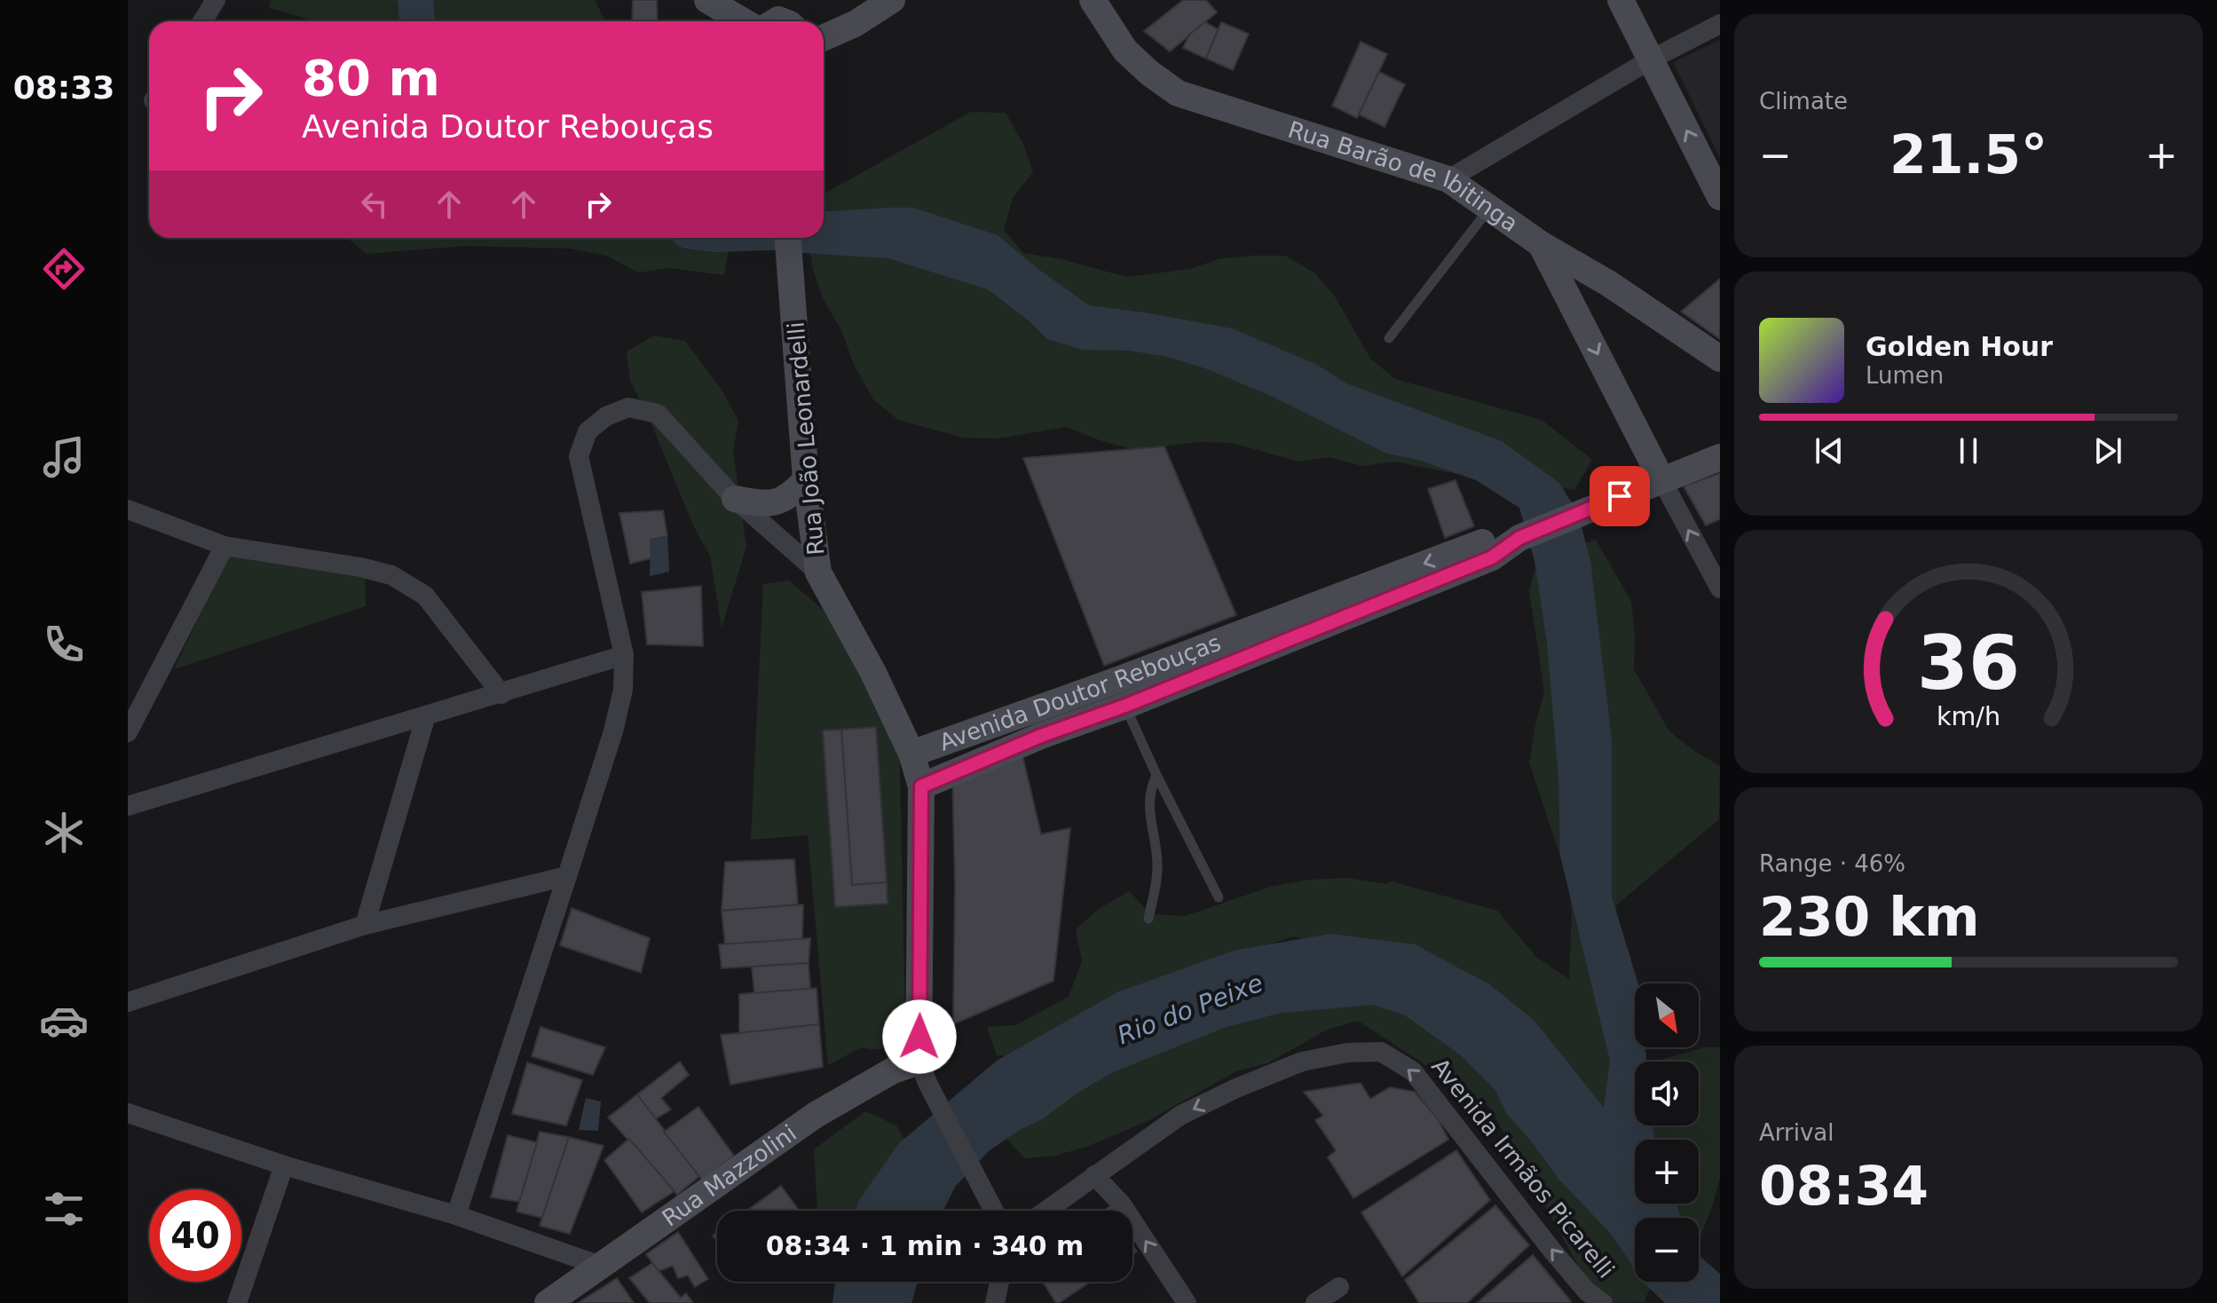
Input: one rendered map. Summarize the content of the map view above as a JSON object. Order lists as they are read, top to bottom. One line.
{"streets":{"street":["Rua Barão de Ibitinga","Rua João Leonardelli","Avenida Doutor Rebouças","Avenida Irmãos Picarelli","Rua Mazzolini"]},"crossings":[["Rua João Leonardelli","Avenida Doutor Rebouças"],["Rua João Leonardelli","Rua Mazzolini"]],"water":["Rio do Peixe"],"north":"bottom right","page":{"tabs":"08:33","tile":["Climate",["Range · 46%","230 km"],["Arrival","08:34"]],"turn":["80 m","Avenida Doutor Rebouças"],"heat":["−","21.5°","+"],"song":["Golden Hour","Lumen"],"map_buttons":["+","−"],"limit":"40","trip":"08:34 · 1 min · 340 m","gauge":["36","km/h"]}}
